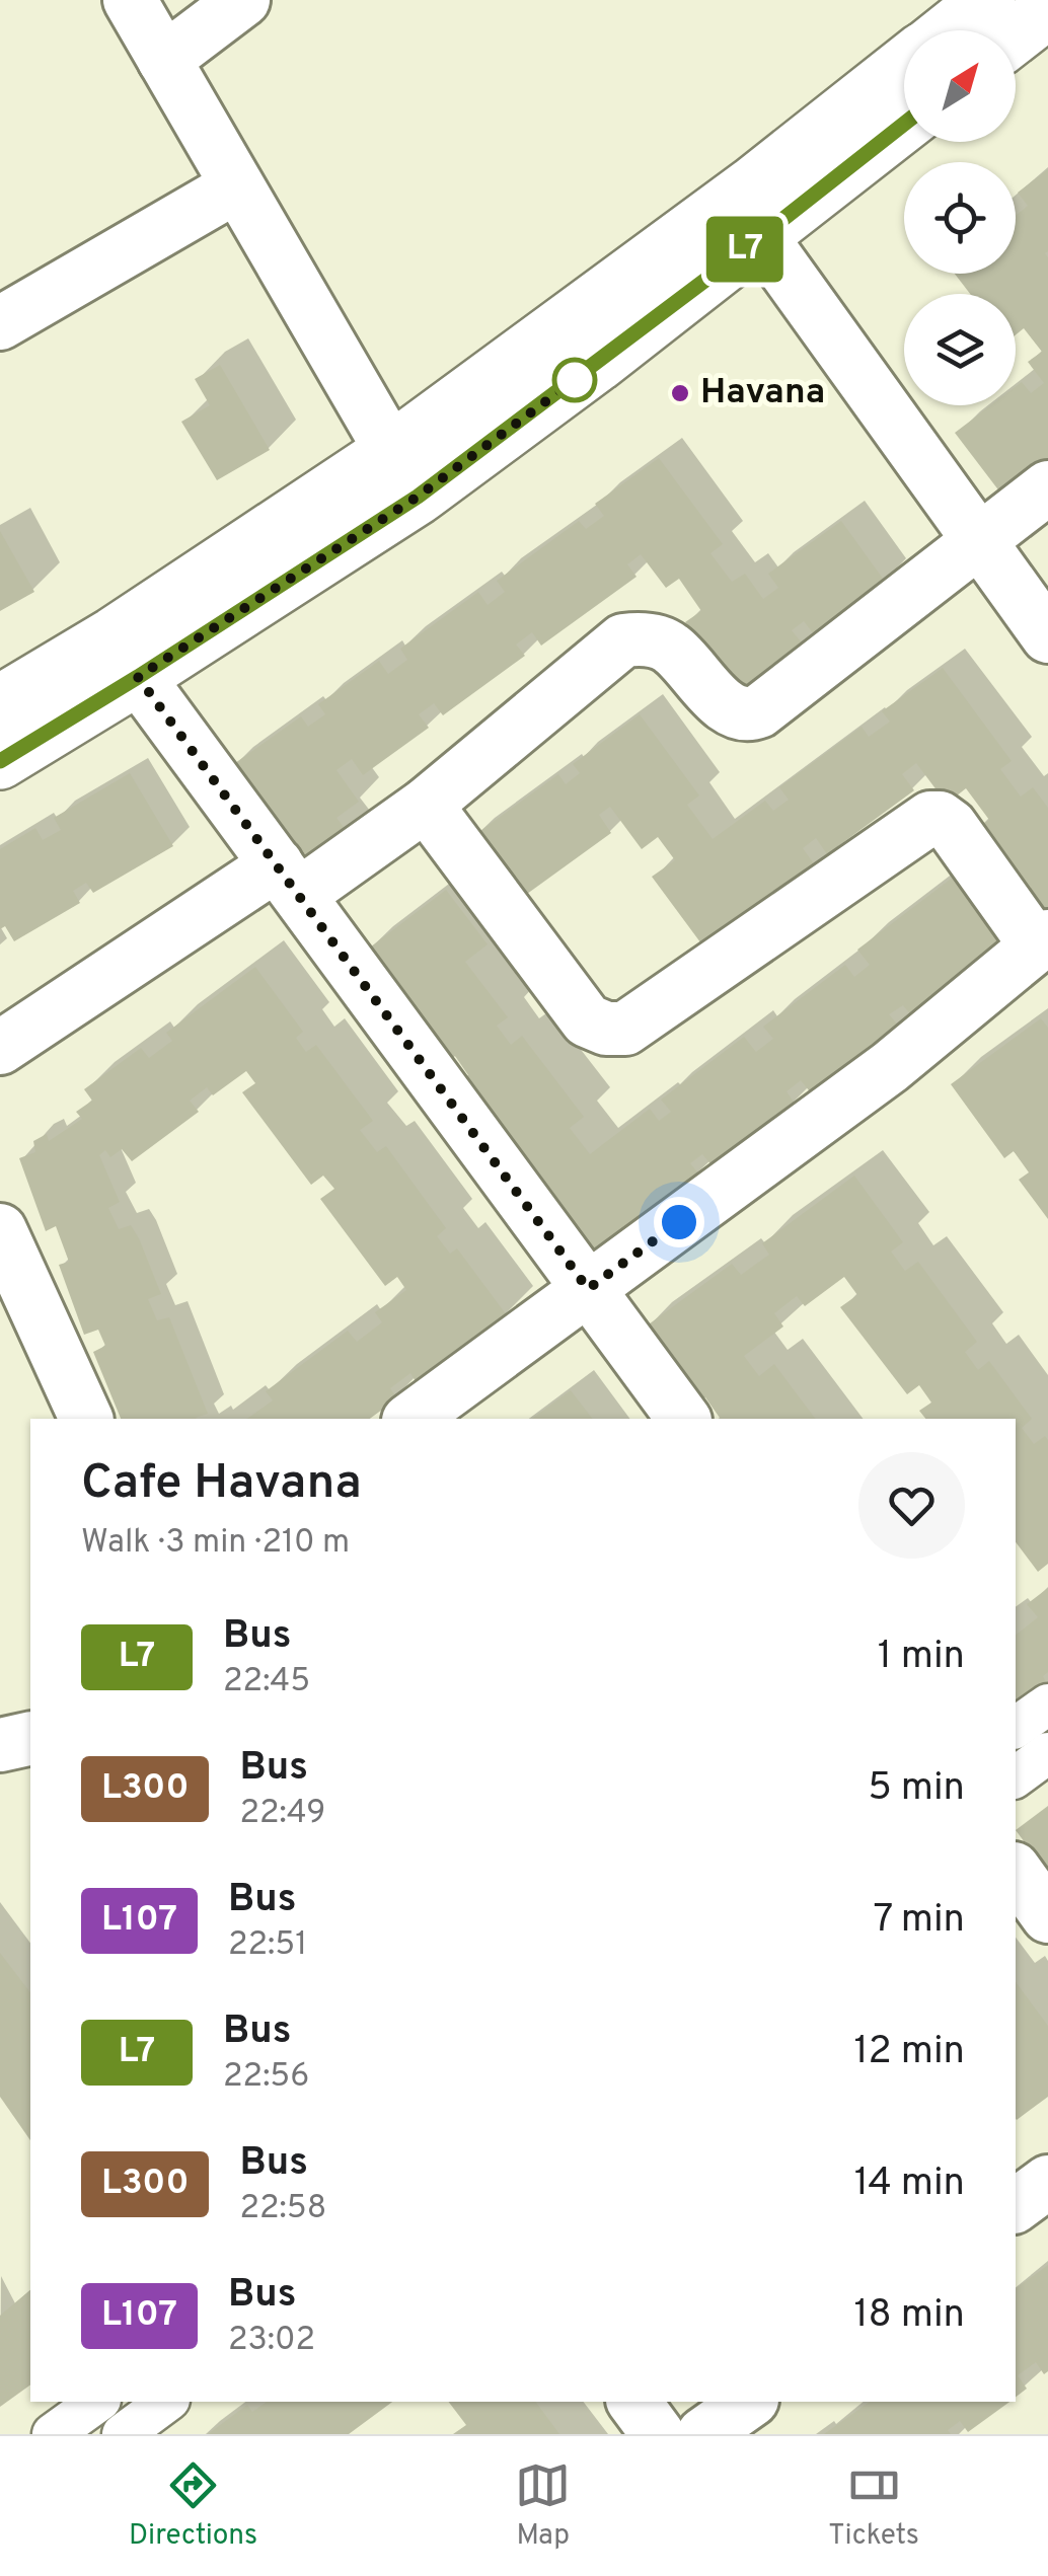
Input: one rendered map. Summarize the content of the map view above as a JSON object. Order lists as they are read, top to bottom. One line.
{"places":["Havana"],"lines":["bus line L7"],"north":"top right","page":{"on_map":"L7","heading":["Cafe Havana","Walk · 3 min · 210 m"],"list":[{"mark":"L7","name":"Bus","note":"22:45","value":"1 min"},{"mark":"L300","name":"Bus","note":"22:49","value":"5 min"},{"mark":"L107","name":"Bus","note":"22:51","value":"7 min"},{"mark":"L7","name":"Bus","note":"22:56","value":"12 min"},{"mark":"L300","name":"Bus","note":"22:58","value":"14 min"},{"mark":"L107","name":"Bus","note":"23:02","value":"18 min"}],"tabs":["Directions","Map","Tickets"]}}
